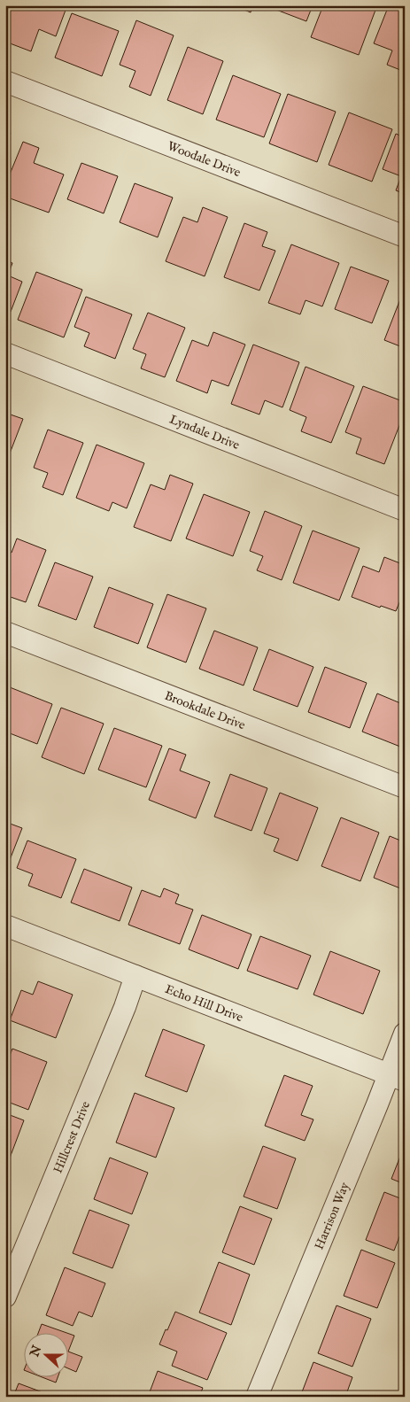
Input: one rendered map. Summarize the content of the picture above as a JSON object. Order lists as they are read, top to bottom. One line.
{"streets":{"street":["Woodale Drive","Lyndale Drive","Brookdale Drive","Echo Hill Drive","Hillcrest Drive","Harrison Way"]},"crossings":[["Echo Hill Drive","Hillcrest Drive"],["Echo Hill Drive","Harrison Way"]],"north":"left"}
